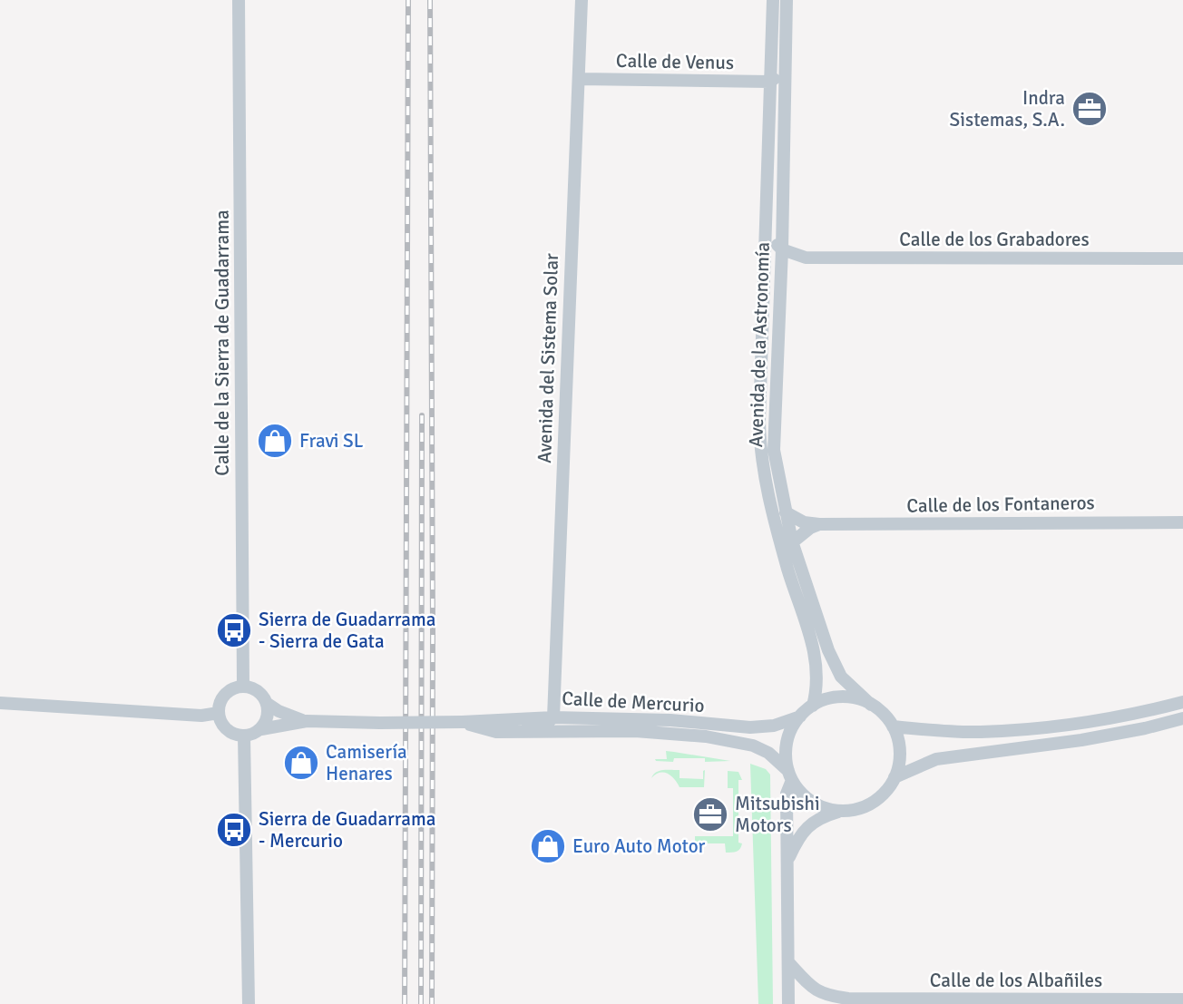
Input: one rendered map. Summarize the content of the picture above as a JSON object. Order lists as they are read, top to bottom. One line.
{"streets":{"street":["Calle de Venus","Calle de los Grabadores","Calle de la Sierra de Guadarrama","Avenida de la Astronomía","Avenida del Sistema Solar","Calle de los Fontaneros","Calle de Mercurio","Calle de los Albañiles"]},"crossings":[["Calle de Venus","Avenida de la Astronomía"],["Calle de Venus","Avenida del Sistema Solar"],["Calle de los Grabadores","Avenida de la Astronomía"],["Avenida de la Astronomía","Calle de los Fontaneros"],["Avenida de la Astronomía","Calle de Mercurio"],["Avenida del Sistema Solar","Calle de Mercurio"]],"places":{"office":["Indra Sistemas, S.A.","Mitsubishi Motors"],"shop":["Fravi SL","Camisería Henares","Euro Auto Motor"],"bus stop":["Sierra de Guadarrama - Sierra de Gata","Sierra de Guadarrama - Mercurio"]}}
